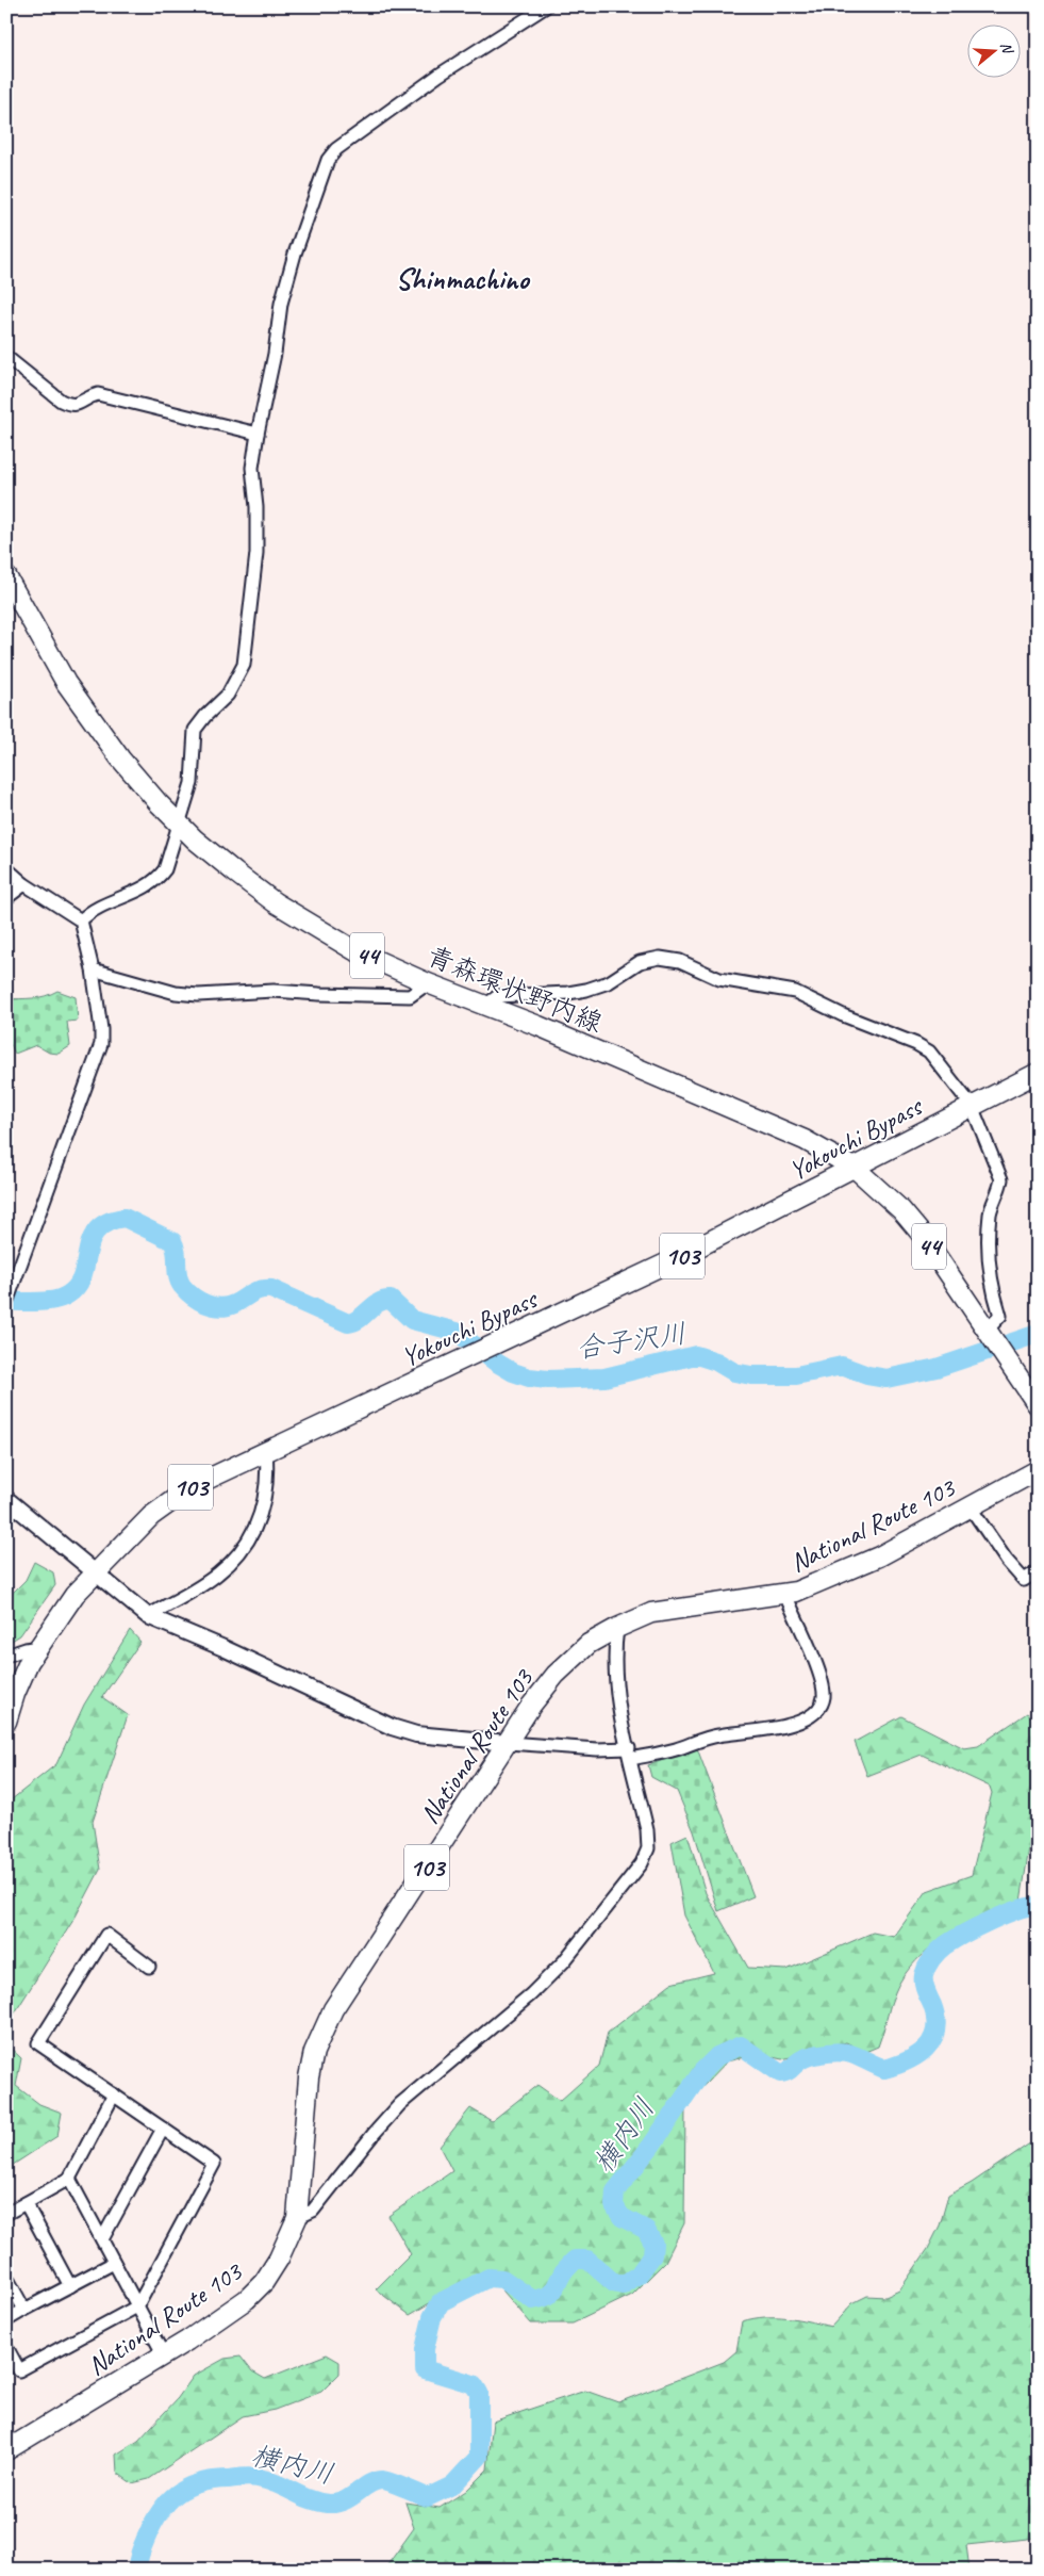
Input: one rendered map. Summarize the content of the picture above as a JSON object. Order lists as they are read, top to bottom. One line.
{"streets":{"main road":["44","青森環状野内線","Yokouchi Bypass","103","National Route 103"]},"crossings":[["青森環状野内線","Yokouchi Bypass"]],"districts":["Shinmachino"],"water":["合子沢川","横内川"],"north":"right"}
